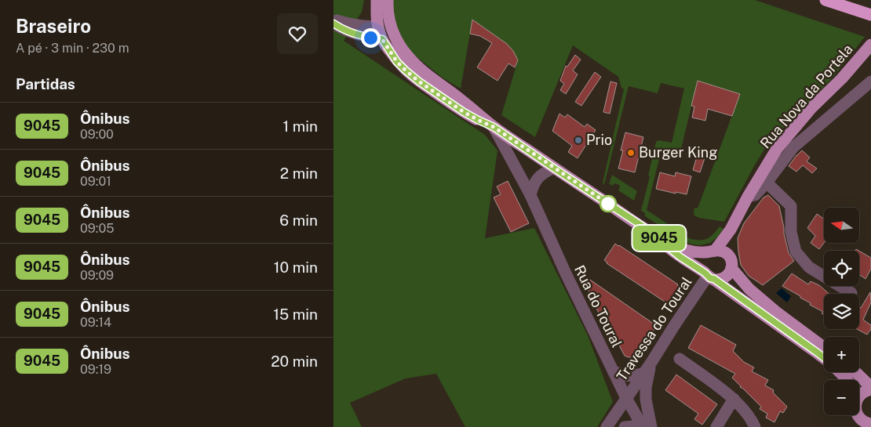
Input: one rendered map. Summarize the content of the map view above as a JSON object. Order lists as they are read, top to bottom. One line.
{"streets":{"main road":["Rua Nova da Portela"],"street":["Rua do Toural","Travessa do Toural"]},"crossings":[["Rua Nova da Portela","Travessa do Toural"],["Rua do Toural","Travessa do Toural"]],"places":["Prio","Burger King"],"lines":["bus line 9045"],"north":"left","page":{"heading":[["Braseiro","A pé · 3 min · 230 m"],"Partidas"],"on_map":"9045","list":[{"mark":"9045","name":"Ônibus","note":"09:00","value":"1 min"},{"mark":"9045","name":"Ônibus","note":"09:01","value":"2 min"},{"mark":"9045","name":"Ônibus","note":"09:05","value":"6 min"},{"mark":"9045","name":"Ônibus","note":"09:09","value":"10 min"},{"mark":"9045","name":"Ônibus","note":"09:14","value":"15 min"},{"mark":"9045","name":"Ônibus","note":"09:19","value":"20 min"}],"map_buttons":["+","−"]}}
